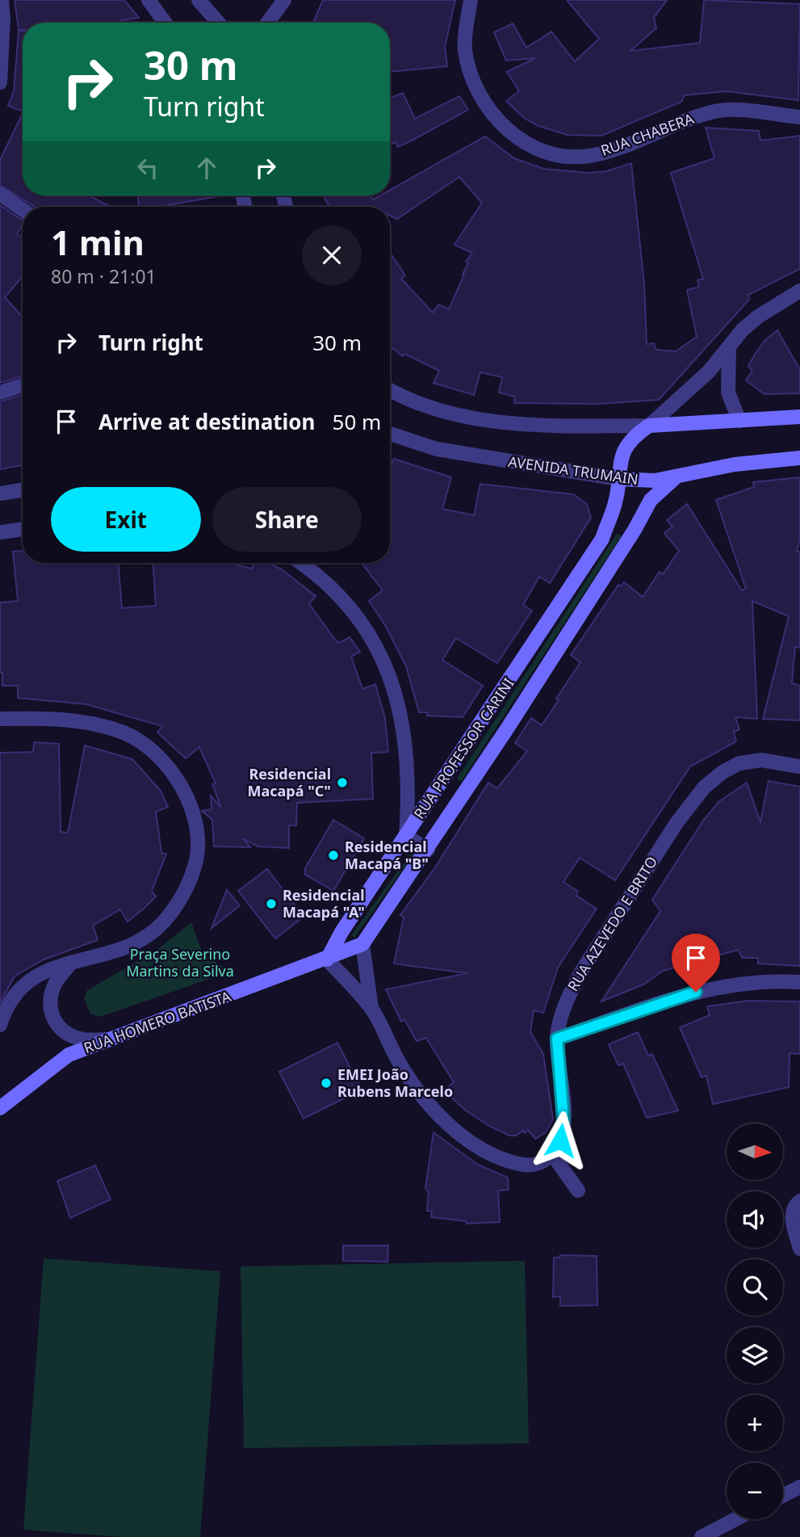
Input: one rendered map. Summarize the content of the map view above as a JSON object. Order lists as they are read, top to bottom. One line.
{"streets":{"main road":["AVENIDA TRUMAIN","RUA PROFESSOR CARINI","RUA HOMERO BATISTA"],"street":["RUA CHABERA","RUA AZEVEDO E BRITO"]},"crossings":[["AVENIDA TRUMAIN","RUA PROFESSOR CARINI"],["RUA PROFESSOR CARINI","RUA HOMERO BATISTA"]],"parks":["Praça Severino Martins da Silva"],"places":["Residencial Macapá \"C\"","Residencial Macapá \"B\"","Residencial Macapá \"A\"","EMEI João Rubens Marcelo"],"north":"right","page":{"turn":["30 m","Turn right"],"heading":["1 min","80 m · 21:01"],"list":[{"name":"Turn right","value":"30 m"},{"name":"Arrive at destination","value":"50 m"}],"buttons":["Exit","Share"],"map_buttons":["+","−"]}}
